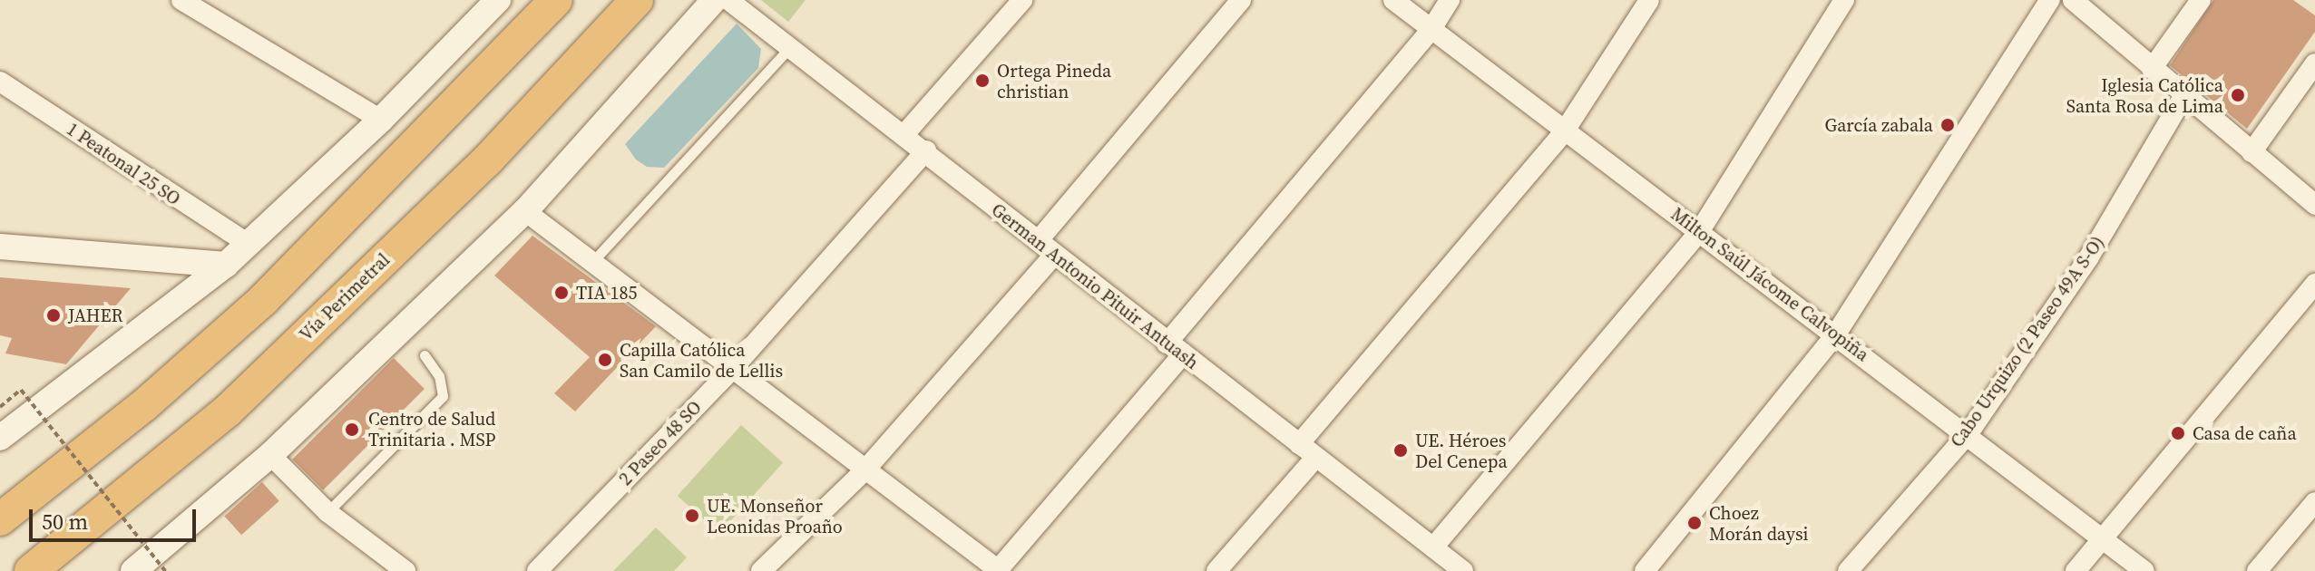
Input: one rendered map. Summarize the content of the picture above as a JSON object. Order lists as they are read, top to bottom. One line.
{"streets":{"highway":["Vía Perimetral"],"street":["1 Peatonal 25 SO","Milton Saúl Jácome Calvopiña","German Antonio Pituir Antuash","Cabo Urquizo (2 Paseo 49A S-O)","2 Paseo 48 SO"]},"crossings":[["Milton Saúl Jácome Calvopiña","Cabo Urquizo (2 Paseo 49A S-O)"],["German Antonio Pituir Antuash","2 Paseo 48 SO"]],"places":["Ortega Pineda christian","Iglesia Católica Santa Rosa de Lima","García zabala","TIA 185","JAHER","Capilla Católica San Camilo de Lellis","Centro de Salud Trinitaria . MSP","Casa de caña","UE. Héroes Del Cenepa","UE. Monseñor Leonidas Proaño","Choez Morán daysi"],"scale_bar":"50 m"}
